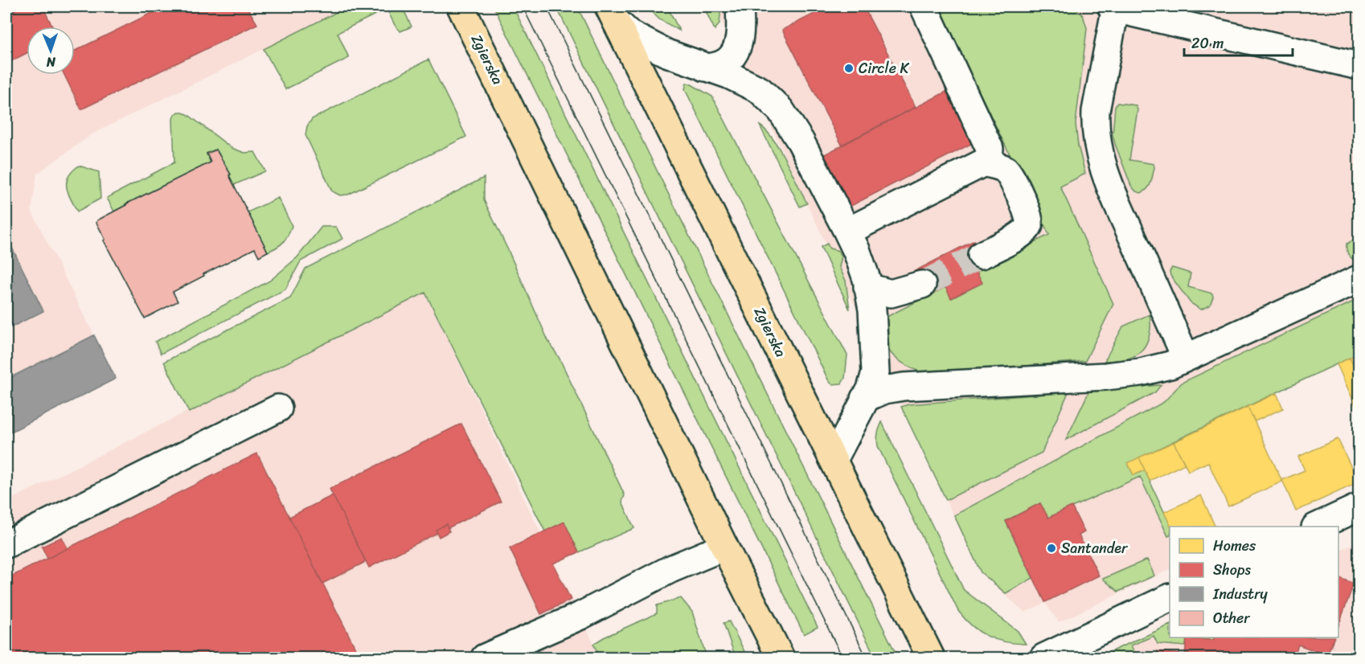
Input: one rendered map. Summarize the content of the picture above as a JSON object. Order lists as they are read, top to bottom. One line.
{"streets":{"main road":["Zgierska"]},"places":["Circle K","Santander"],"legend":["Homes","Shops","Industry","Other"],"scale_bar":"20 m","north":"bottom"}
